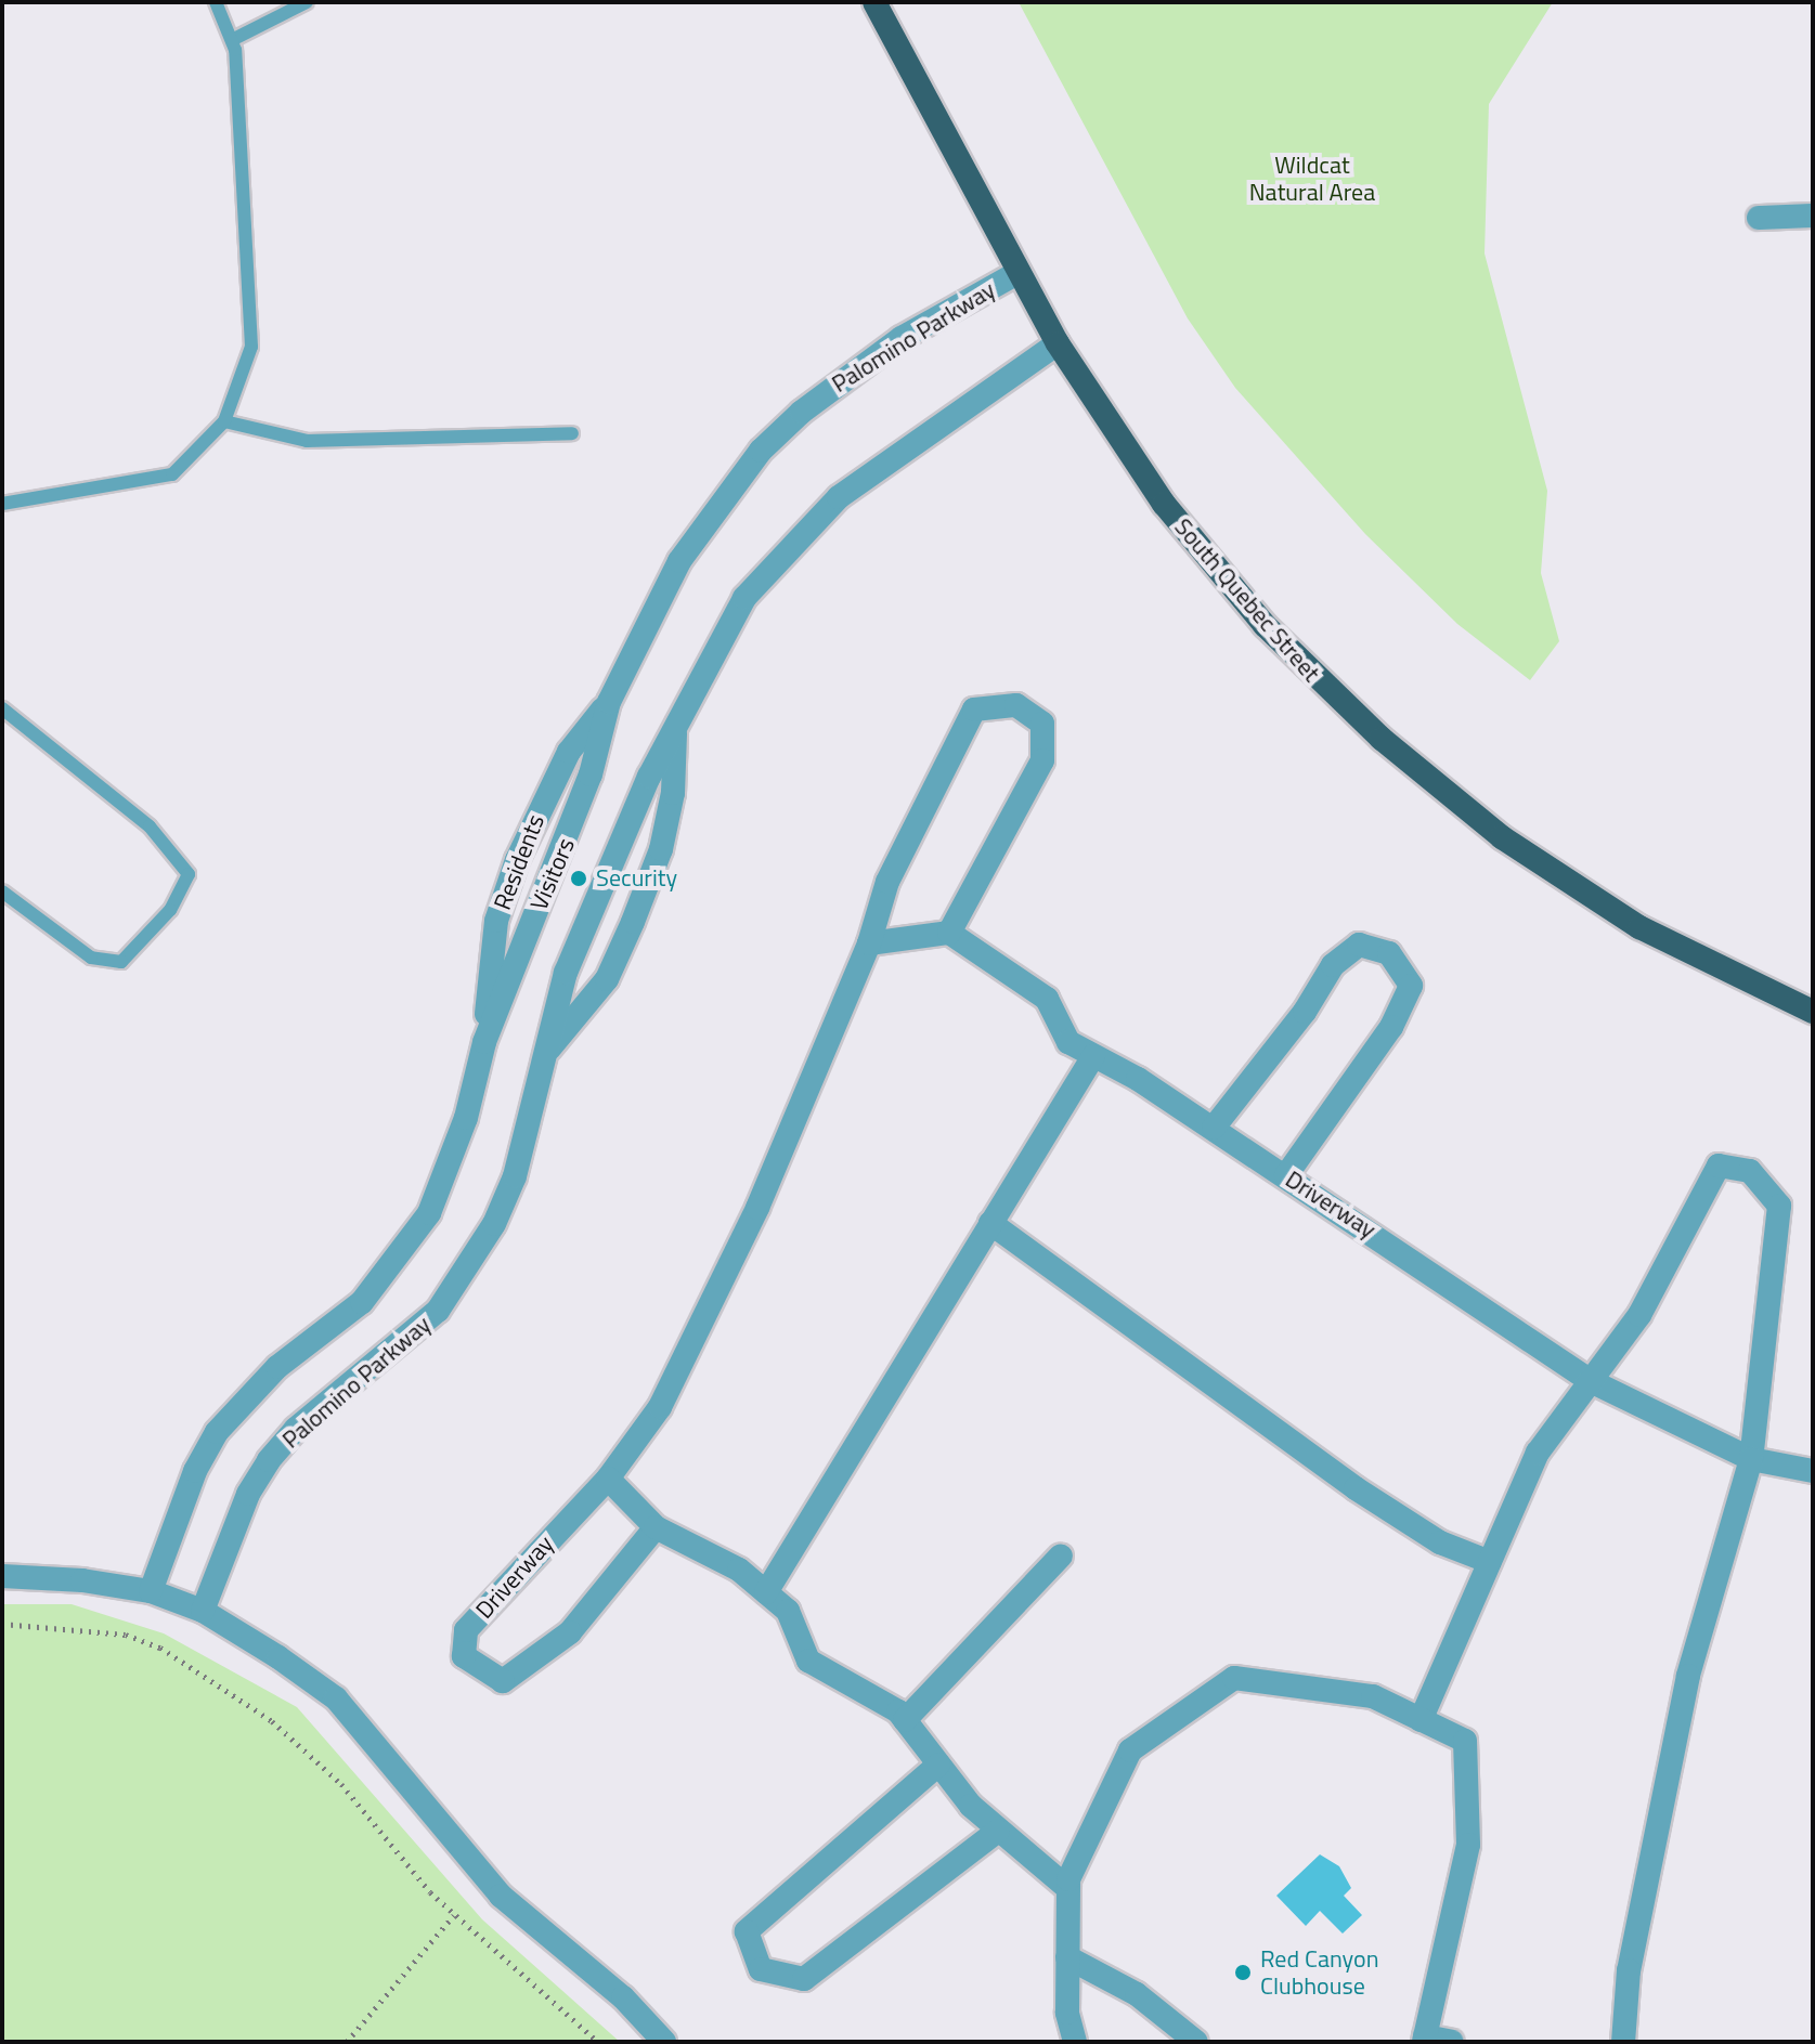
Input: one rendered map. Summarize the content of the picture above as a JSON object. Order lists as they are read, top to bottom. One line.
{"streets":{"main road":["South Quebec Street"],"street":["Palomino Parkway","Residents","Visitors","Driverway"]},"crossings":[["Palomino Parkway","South Quebec Street"],["Palomino Parkway","Residents"],["Palomino Parkway","Visitors"],["Residents","Visitors"]],"parks":["Wildcat Natural Area"],"places":["Security","Red Canyon Clubhouse"]}
